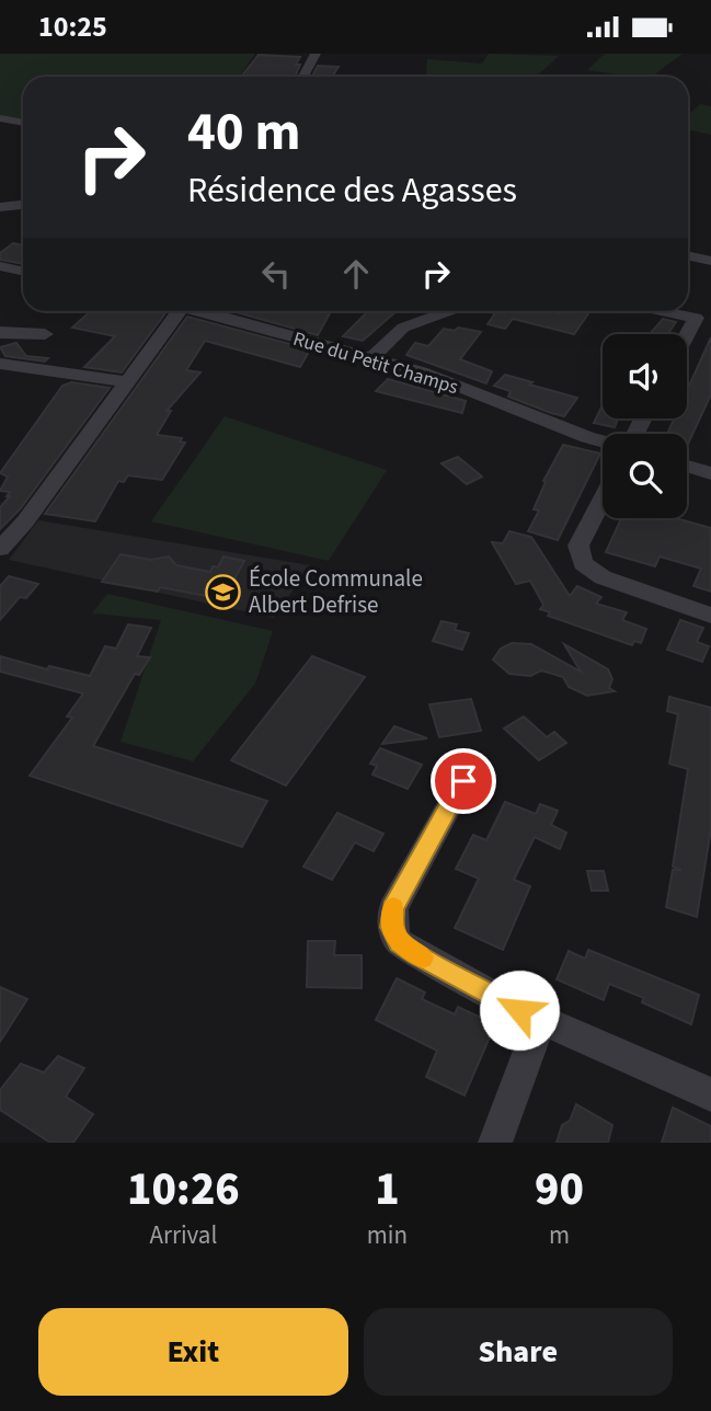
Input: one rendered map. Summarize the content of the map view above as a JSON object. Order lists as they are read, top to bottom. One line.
{"streets":{"street":["Rue du Petit Champs"]},"places":{"school or university":["École Communale Albert Defrise"]},"page":{"status":"10:25","turn":["40 m","Résidence des Agasses"],"eta":["10:26","Arrival","1","min","90","m"],"buttons":["Exit","Share"]}}
